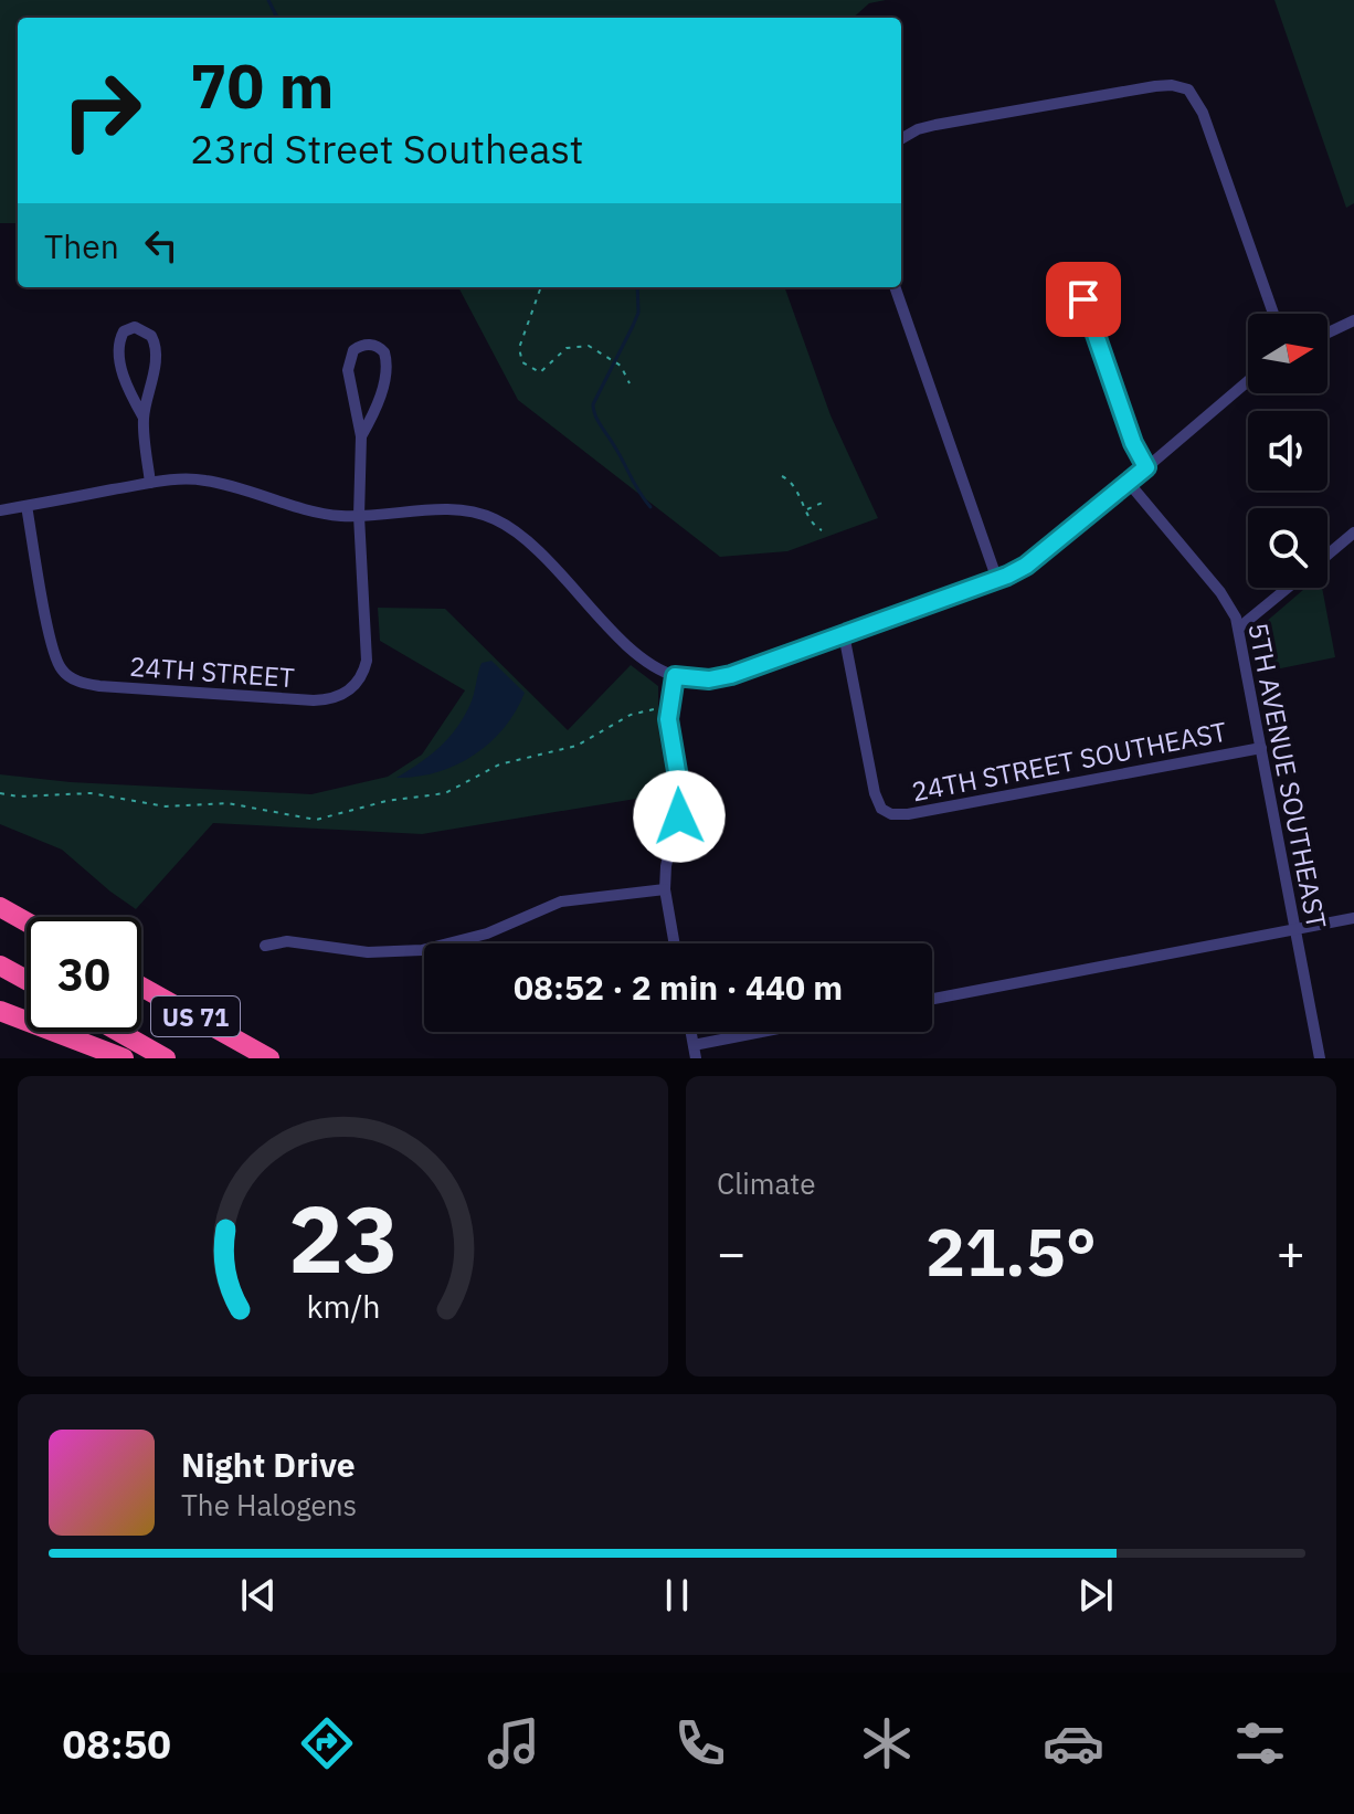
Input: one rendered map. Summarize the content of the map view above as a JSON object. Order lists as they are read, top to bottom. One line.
{"streets":{"highway":["US 71"],"street":["24TH STREET","24TH STREET SOUTHEAST","5TH AVENUE SOUTHEAST"]},"crossings":[["24TH STREET SOUTHEAST","5TH AVENUE SOUTHEAST"]],"north":"right","page":{"turn":["70 m","23rd Street Southeast"],"then":"Then","limit":"30","trip":"08:52 · 2 min · 440 m","tile":"Climate","heat":["−","21.5°","+"],"song":["Night Drive","The Halogens"],"tabs":"08:50","gauge":["23","km/h"]}}
